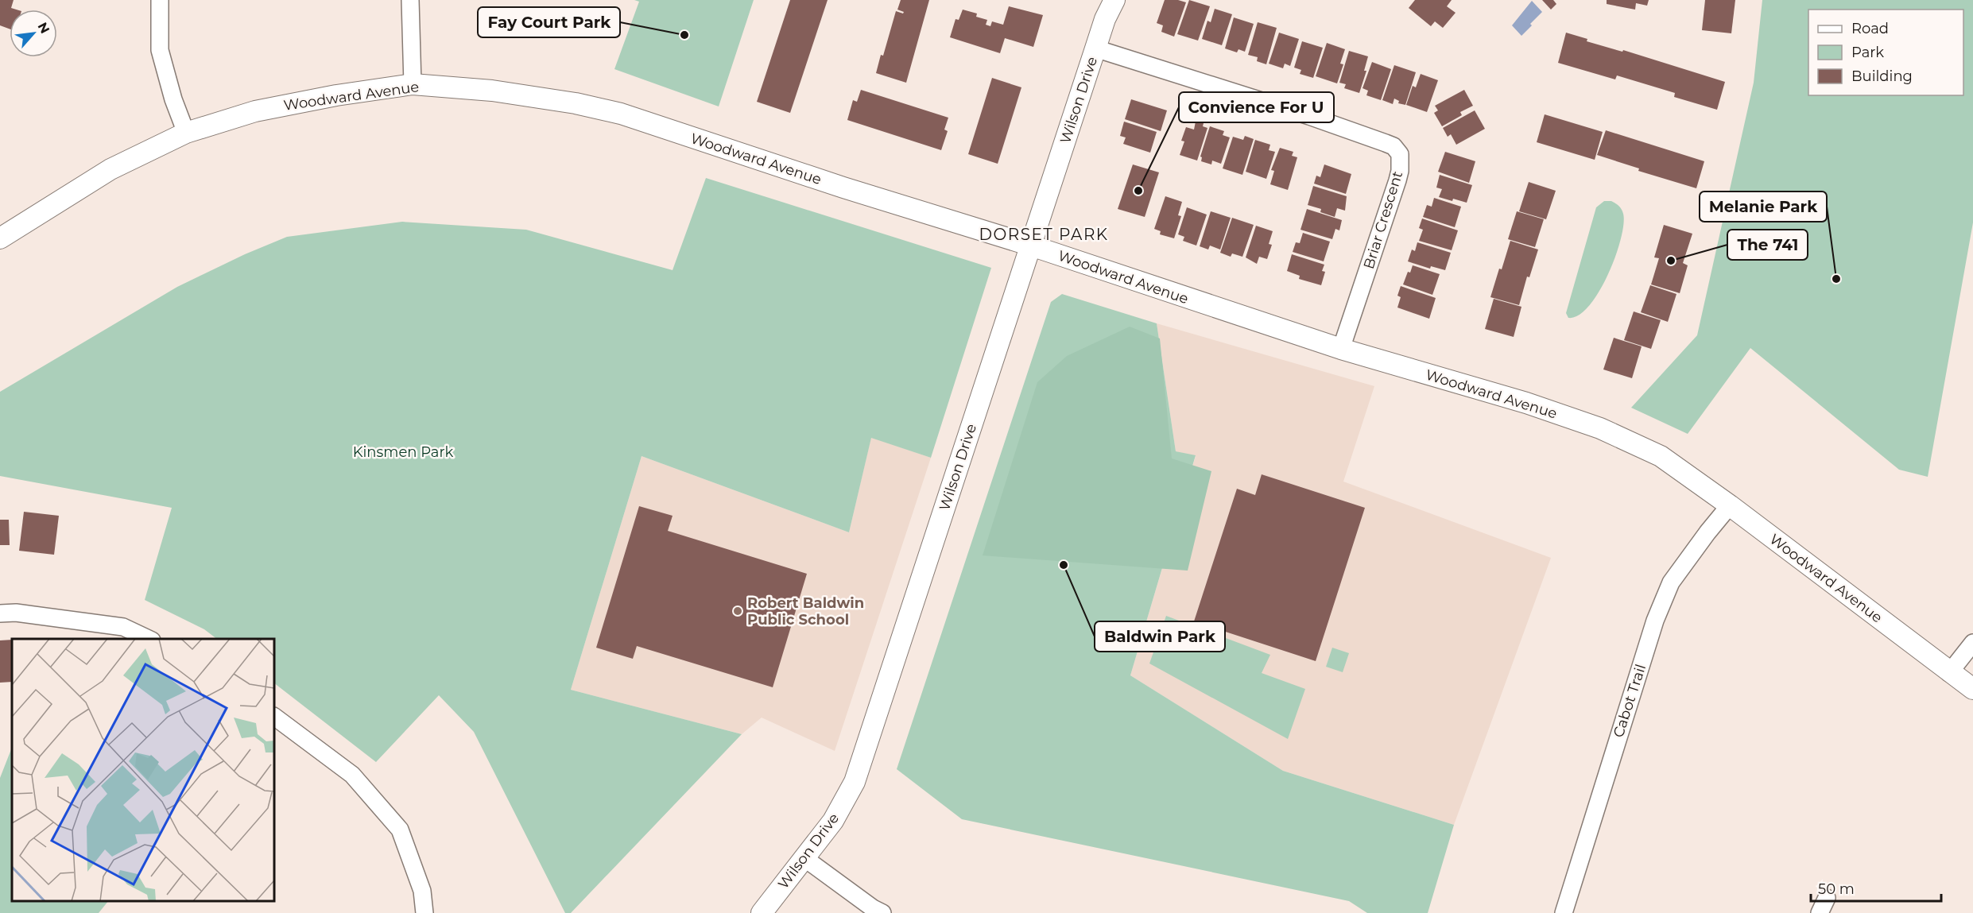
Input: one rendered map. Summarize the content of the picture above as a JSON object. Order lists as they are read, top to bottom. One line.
{"streets":{"street":["Woodward Avenue","Wilson Drive","Briar Crescent","Cabot Trail"]},"crossings":[["Woodward Avenue","Wilson Drive"],["Woodward Avenue","Briar Crescent"],["Woodward Avenue","Cabot Trail"],["Wilson Drive","Briar Crescent"]],"districts":["DORSET PARK"],"parks":["Kinsmen Park"],"places":["Fay Court Park","Convience For U","The 741","Melanie Park","Baldwin Park","Robert Baldwin Public School"],"legend":["Road","Park","Building"],"scale_bar":"50 m","north":"top right"}
